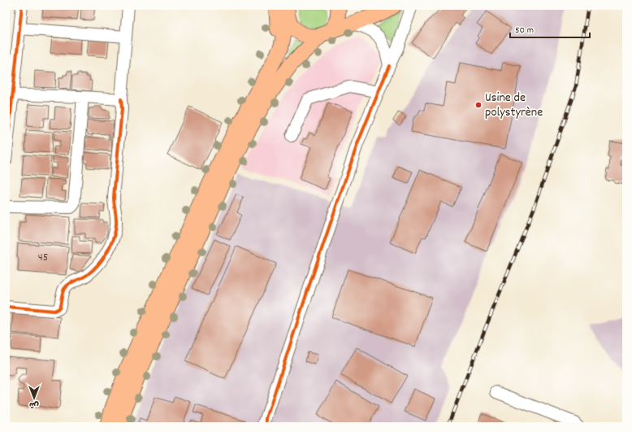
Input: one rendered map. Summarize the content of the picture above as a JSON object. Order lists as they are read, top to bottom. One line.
{"places":["Usine de polystyrène"],"house_numbers":["45"],"scale_bar":"50 m","north":"bottom"}
